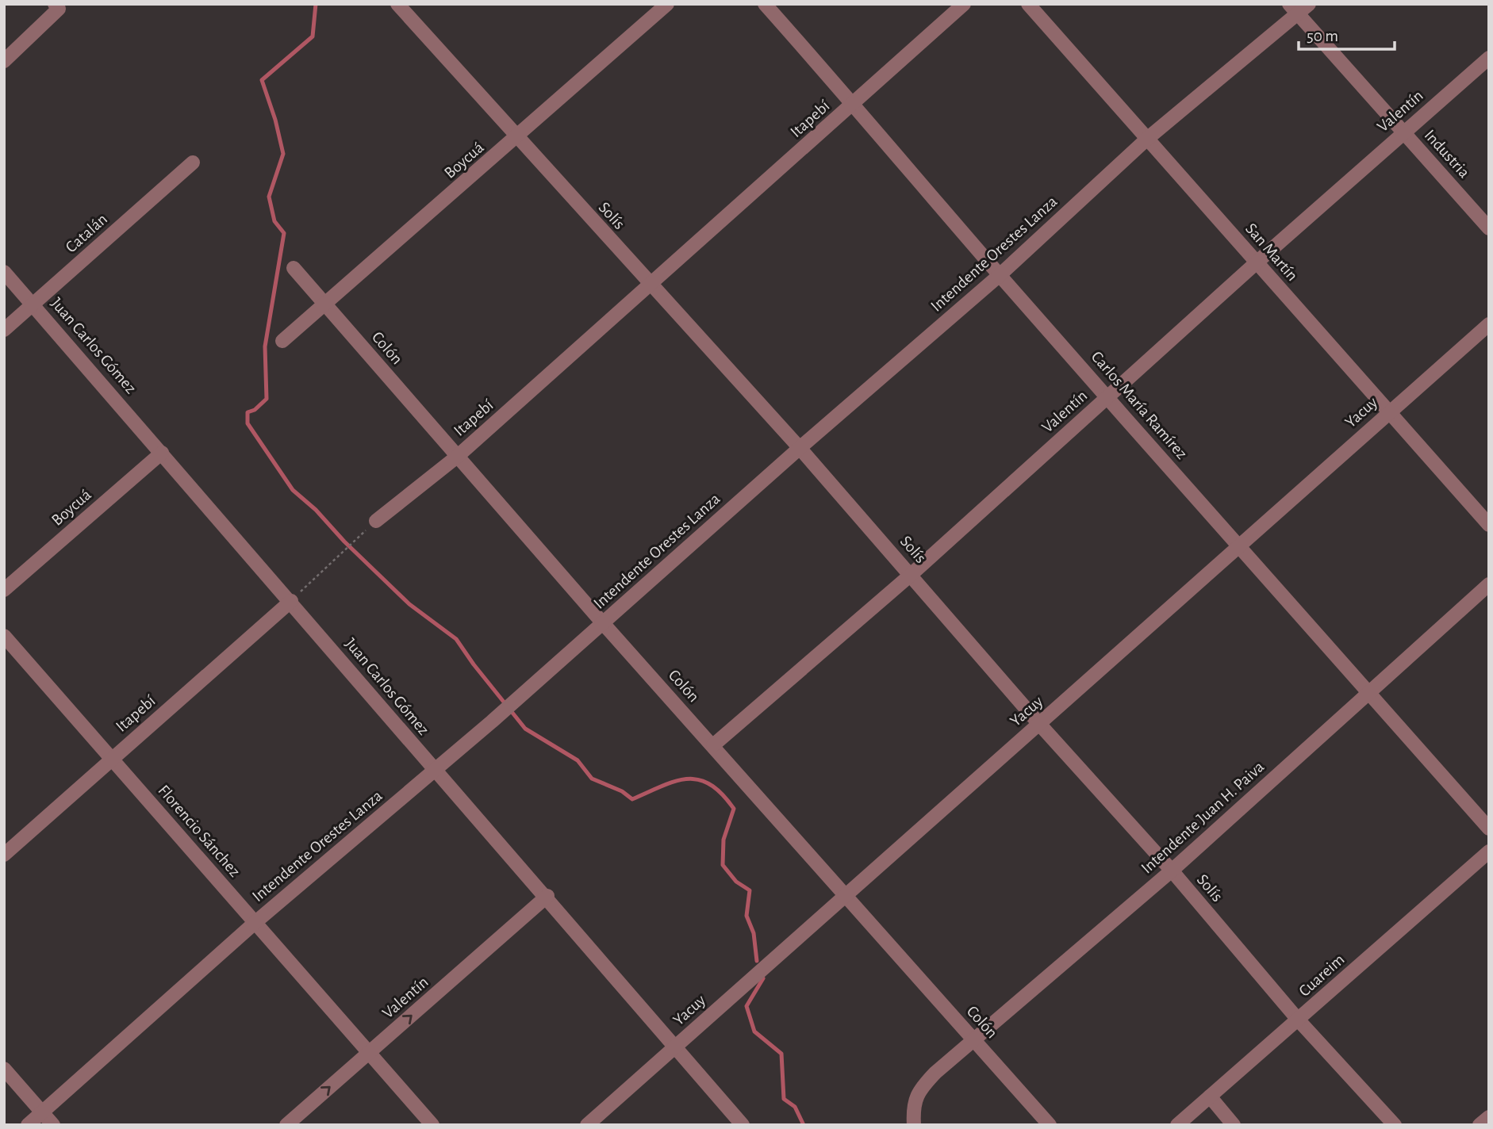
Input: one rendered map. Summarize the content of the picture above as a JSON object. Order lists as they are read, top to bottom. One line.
{"streets":{"street":["Valentín","Itapebí","Industria","Boycuá","Solís","Catalán","San Martín","Intendente Orestes Lanza","Juan Carlos Gómez","Colón","Carlos María Ramírez","Yacuy","Intendente Juan H. Paiva","Florencio Sánchez","Cuareim"]},"crossings":[["Valentín","Industria"],["Valentín","Solís"],["Valentín","San Martín"],["Valentín","Juan Carlos Gómez"],["Valentín","Colón"],["Valentín","Carlos María Ramírez"],["Valentín","Florencio Sánchez"],["Itapebí","Solís"],["Itapebí","Juan Carlos Gómez"],["Itapebí","Colón"],["Itapebí","Carlos María Ramírez"],["Itapebí","Florencio Sánchez"],["Industria","Intendente Orestes Lanza"],["Boycuá","Solís"],["Boycuá","Juan Carlos Gómez"],["Boycuá","Colón"],["Solís","Intendente Orestes Lanza"],["Solís","Yacuy"],["Solís","Intendente Juan H. Paiva"],["Solís","Cuareim"],["Catalán","Juan Carlos Gómez"],["San Martín","Intendente Orestes Lanza"],["San Martín","Yacuy"],["Intendente Orestes Lanza","Juan Carlos Gómez"],["Intendente Orestes Lanza","Colón"],["Intendente Orestes Lanza","Carlos María Ramírez"],["Intendente Orestes Lanza","Florencio Sánchez"],["Juan Carlos Gómez","Yacuy"],["Colón","Yacuy"],["Colón","Intendente Juan H. Paiva"],["Carlos María Ramírez","Yacuy"],["Carlos María Ramírez","Intendente Juan H. Paiva"]],"scale_bar":"50 m"}
